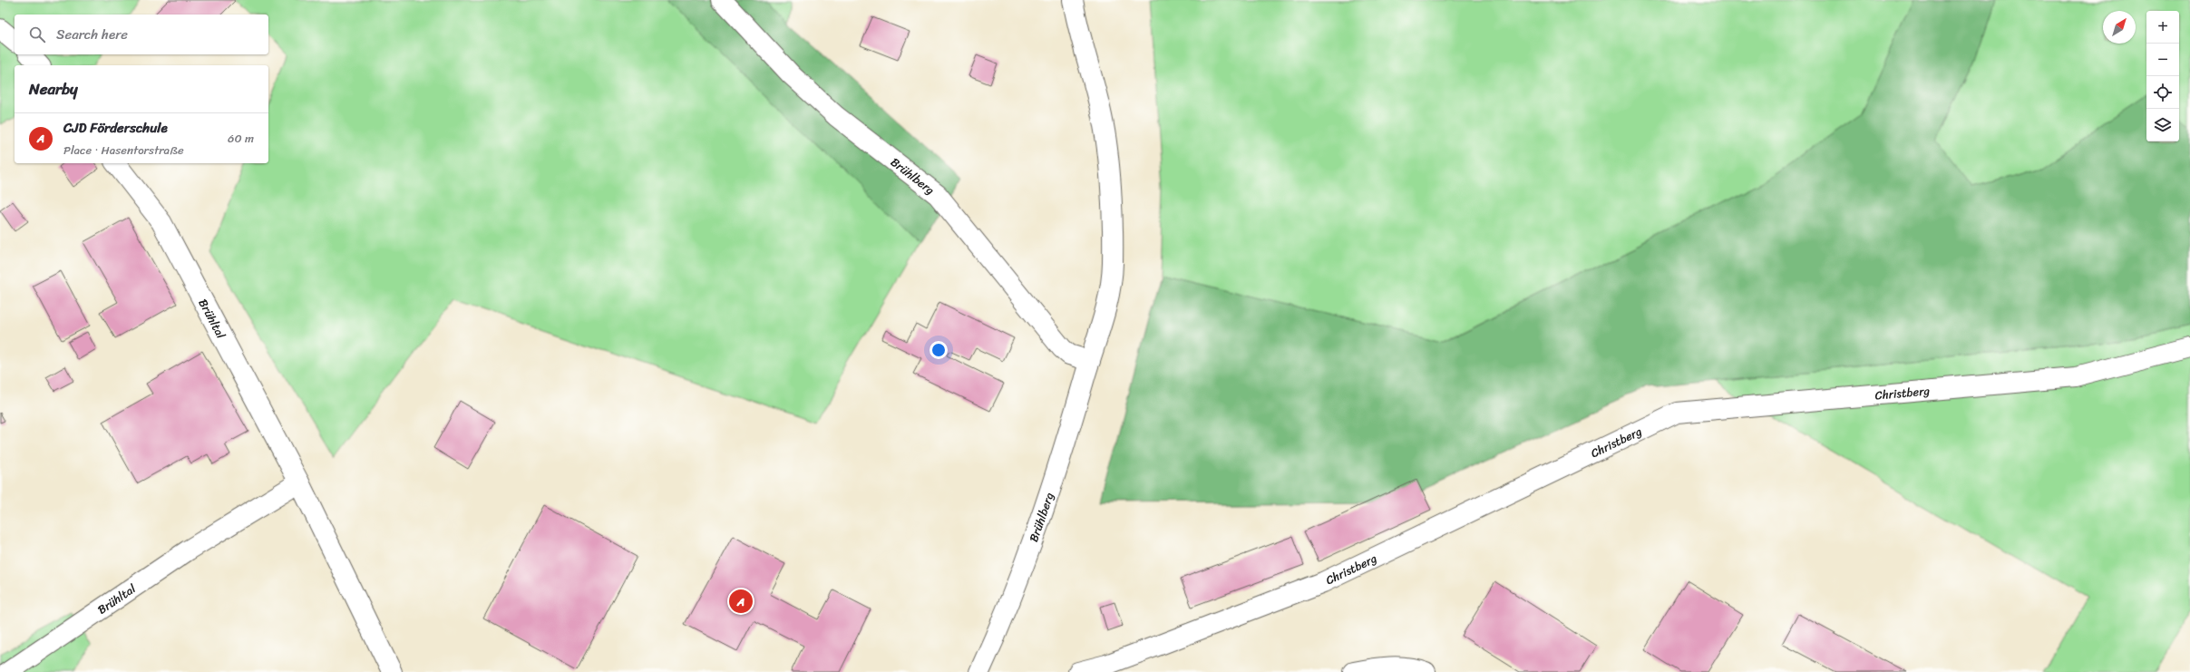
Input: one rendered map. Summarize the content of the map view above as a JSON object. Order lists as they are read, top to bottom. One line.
{"streets":{"street":["Brühlberg","Brühltal","Christberg"]},"north":"top right","page":{"map_buttons":["+","−"],"search":"Search here","heading":"Nearby","list":[{"mark":"A","name":"CJD Förderschule","note":"Place · Hasentorstraße","value":"60 m"}],"pins":"A"}}
